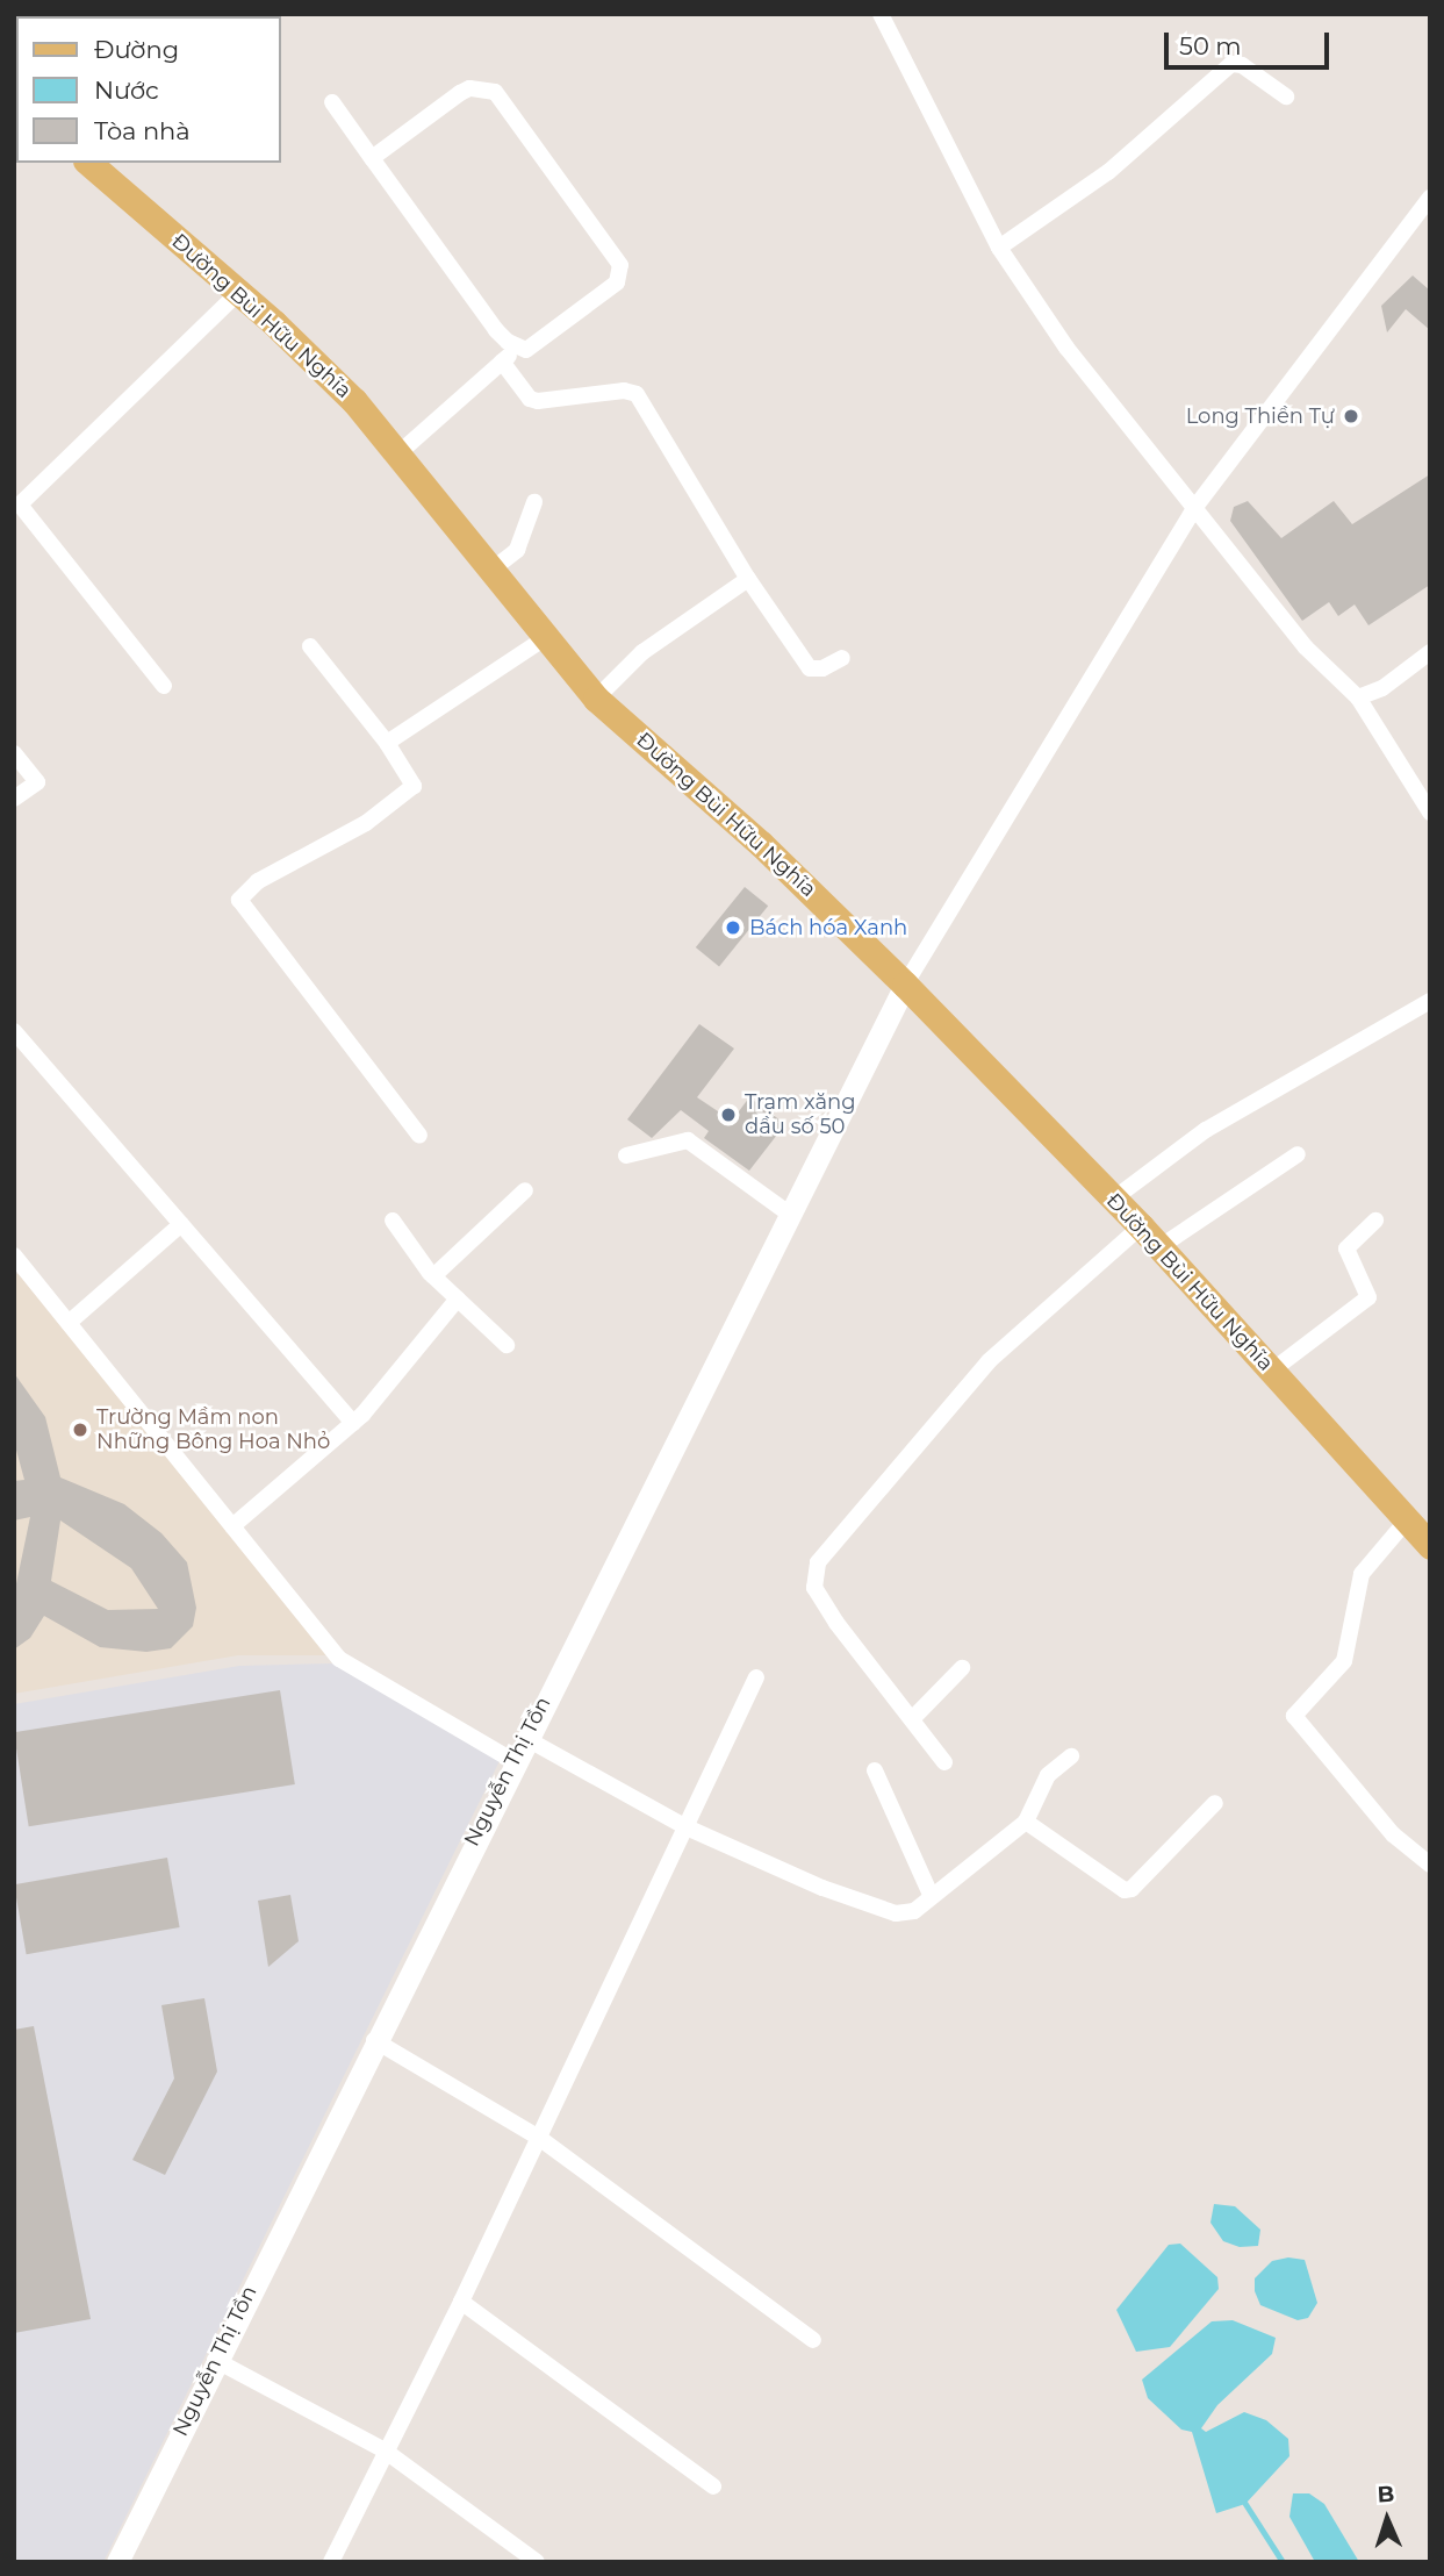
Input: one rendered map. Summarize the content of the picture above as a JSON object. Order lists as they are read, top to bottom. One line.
{"streets":{"main road":["Đường Bùi Hữu Nghĩa"],"street":["Nguyễn Thị Tồn"]},"crossings":[["Đường Bùi Hữu Nghĩa","Nguyễn Thị Tồn"]],"places":["Long Thiền Tự","Bách hóa Xanh","Trạm xăng dầu số 50","Trường Mầm non Những Bông Hoa Nhỏ"],"legend":["Đường","Nước","Tòa nhà"],"scale_bar":"50 m","north":"top"}
